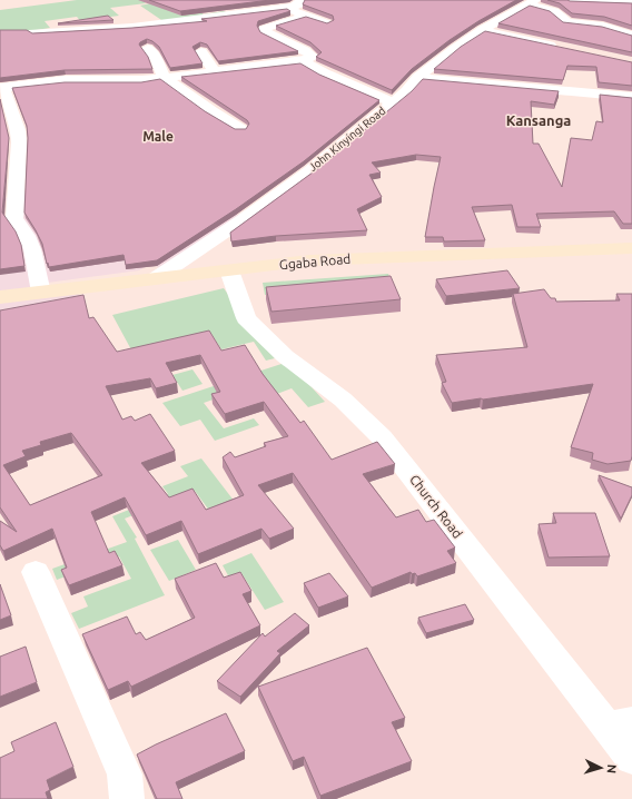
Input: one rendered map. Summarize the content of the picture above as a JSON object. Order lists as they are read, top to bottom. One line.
{"streets":{"main road":["Ggaba Road"],"street":["John Kinyingi Road","Church Road"]},"crossings":[["John Kinyingi Road","Ggaba Road"],["Ggaba Road","Church Road"]],"districts":["Kansanga","Male"],"north":"right"}
